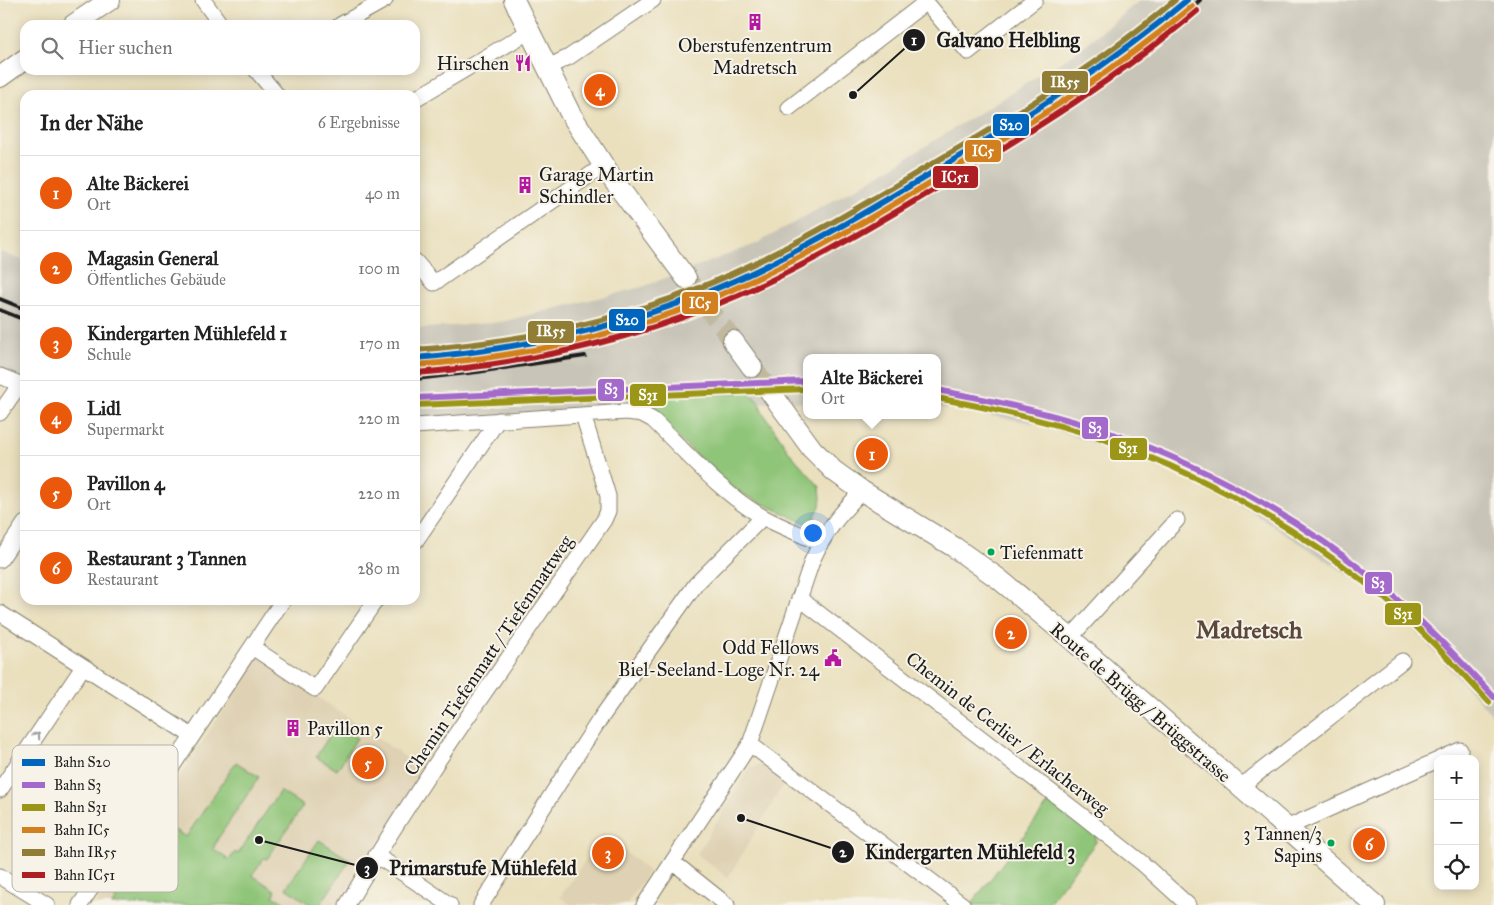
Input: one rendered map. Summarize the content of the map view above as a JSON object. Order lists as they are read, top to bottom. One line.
{"streets":{"main road":["Route de Brügg / Brüggstrasse"],"street":["Chemin Tiefenmatt / Tiefenmattweg","Chemin de Cerlier / Erlacherweg"]},"districts":["Madretsch"],"places":{"building":["Oberstufenzentrum Madretsch","Garage Martin Schindler","Pavillon 5"],"restaurant":["Hirschen"],"other":["Galvano Helbling","Tiefenmatt","Kindergarten Mühlefeld 3","Primarstufe Mühlefeld","3 Tannen/3 Sapins"],"public building":["Odd Fellows Biel-Seeland-Loge Nr. 24"]},"lines":["rail line S20","rail line IR55","rail line IC5","rail line IC51","rail line S3","rail line S31"],"legend":["Bahn S20","Bahn S3","Bahn S31","Bahn IC5","Bahn IR55","Bahn IC51"],"page":{"search":"Hier suchen","pins":["4","1","2","5","6","3"],"heading":["In der Nähe","6 Ergebnisse"],"list":[{"mark":"1","name":"Alte Bäckerei","note":"Ort","value":"40 m"},{"mark":"2","name":"Magasin General","note":"Öffentliches Gebäude","value":"100 m"},{"mark":"3","name":"Kindergarten Mühlefeld 1","note":"Schule","value":"170 m"},{"mark":"4","name":"Lidl","note":"Supermarkt","value":"220 m"},{"mark":"5","name":"Pavillon 4","note":"Ort","value":"220 m"},{"mark":"6","name":"Restaurant 3 Tannen","note":"Restaurant","value":"280 m"}],"popup":["Alte Bäckerei","Ort"],"map_buttons":["+","−"]}}
